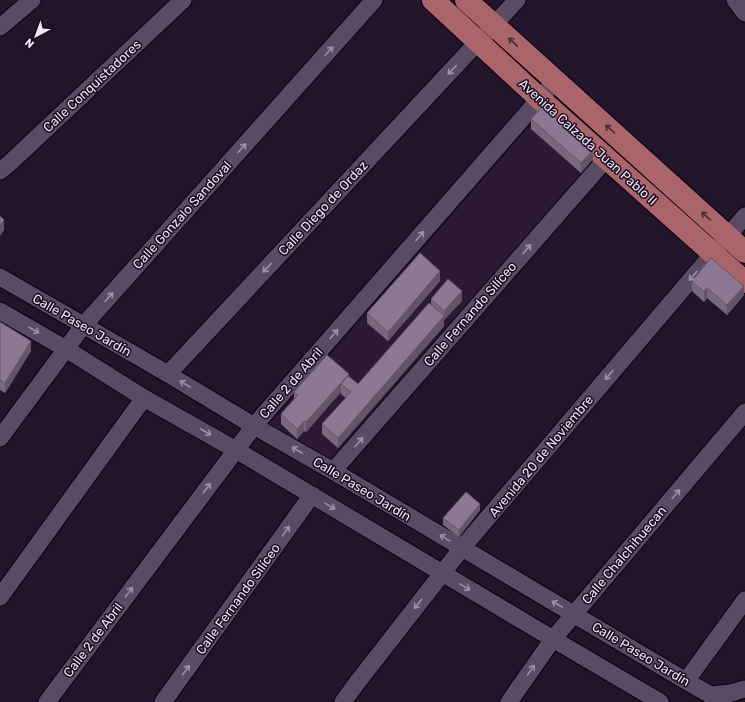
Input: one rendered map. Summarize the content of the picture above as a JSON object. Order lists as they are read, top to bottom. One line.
{"streets":{"main road":["Avenida Calzada Juan Pablo II"],"street":["Calle Conquistadores","Calle Diego de Ordaz","Calle Gonzalo Sandoval","Calle Fernando Silíceo","Calle Paseo Jardín","Calle 2 de Abril","Avenida 20 de Noviembre","Calle Chalchihuecan"]},"crossings":[["Avenida Calzada Juan Pablo II","Calle Diego de Ordaz"],["Avenida Calzada Juan Pablo II","Calle Fernando Silíceo"],["Avenida Calzada Juan Pablo II","Calle 2 de Abril"],["Avenida Calzada Juan Pablo II","Avenida 20 de Noviembre"],["Calle Diego de Ordaz","Calle Paseo Jardín"],["Calle Gonzalo Sandoval","Calle Paseo Jardín"],["Calle Fernando Silíceo","Calle Paseo Jardín"],["Calle Paseo Jardín","Calle 2 de Abril"],["Calle Paseo Jardín","Avenida 20 de Noviembre"],["Calle Paseo Jardín","Calle Chalchihuecan"]],"one_way":["Calle Diego de Ordaz","Calle Gonzalo Sandoval","Calle Fernando Silíceo","Avenida 20 de Noviembre","Calle Chalchihuecan"],"north":"bottom left"}
